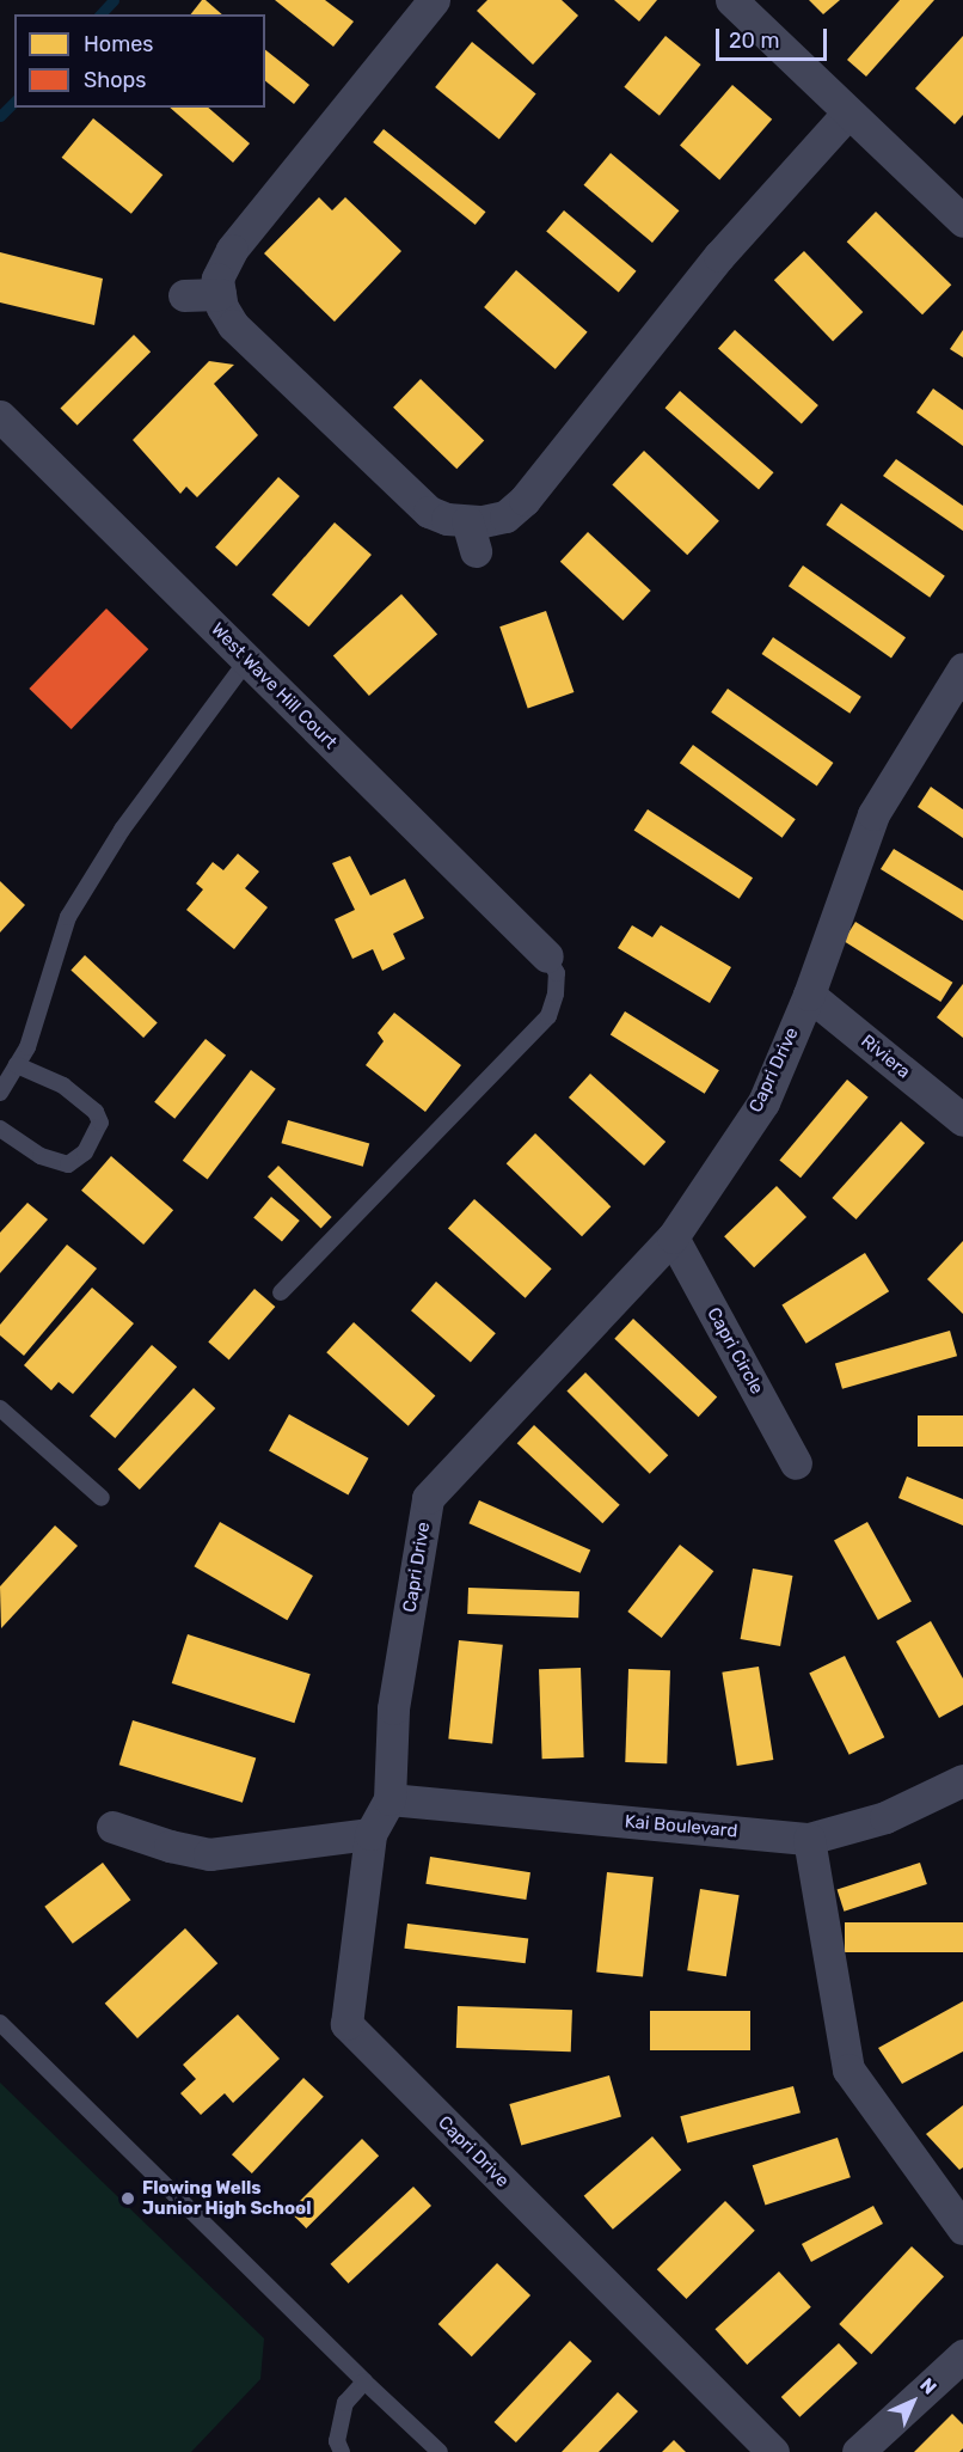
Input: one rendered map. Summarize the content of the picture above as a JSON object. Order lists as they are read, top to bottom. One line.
{"streets":{"street":["West Wave Hill Court","Riviera","Capri Drive","Capri Circle","Kai Boulevard"]},"crossings":[["Riviera","Capri Drive"],["Capri Drive","Capri Circle"],["Capri Drive","Kai Boulevard"]],"places":["Flowing Wells Junior High School"],"legend":["Homes","Shops"],"scale_bar":"20 m","north":"top right"}
